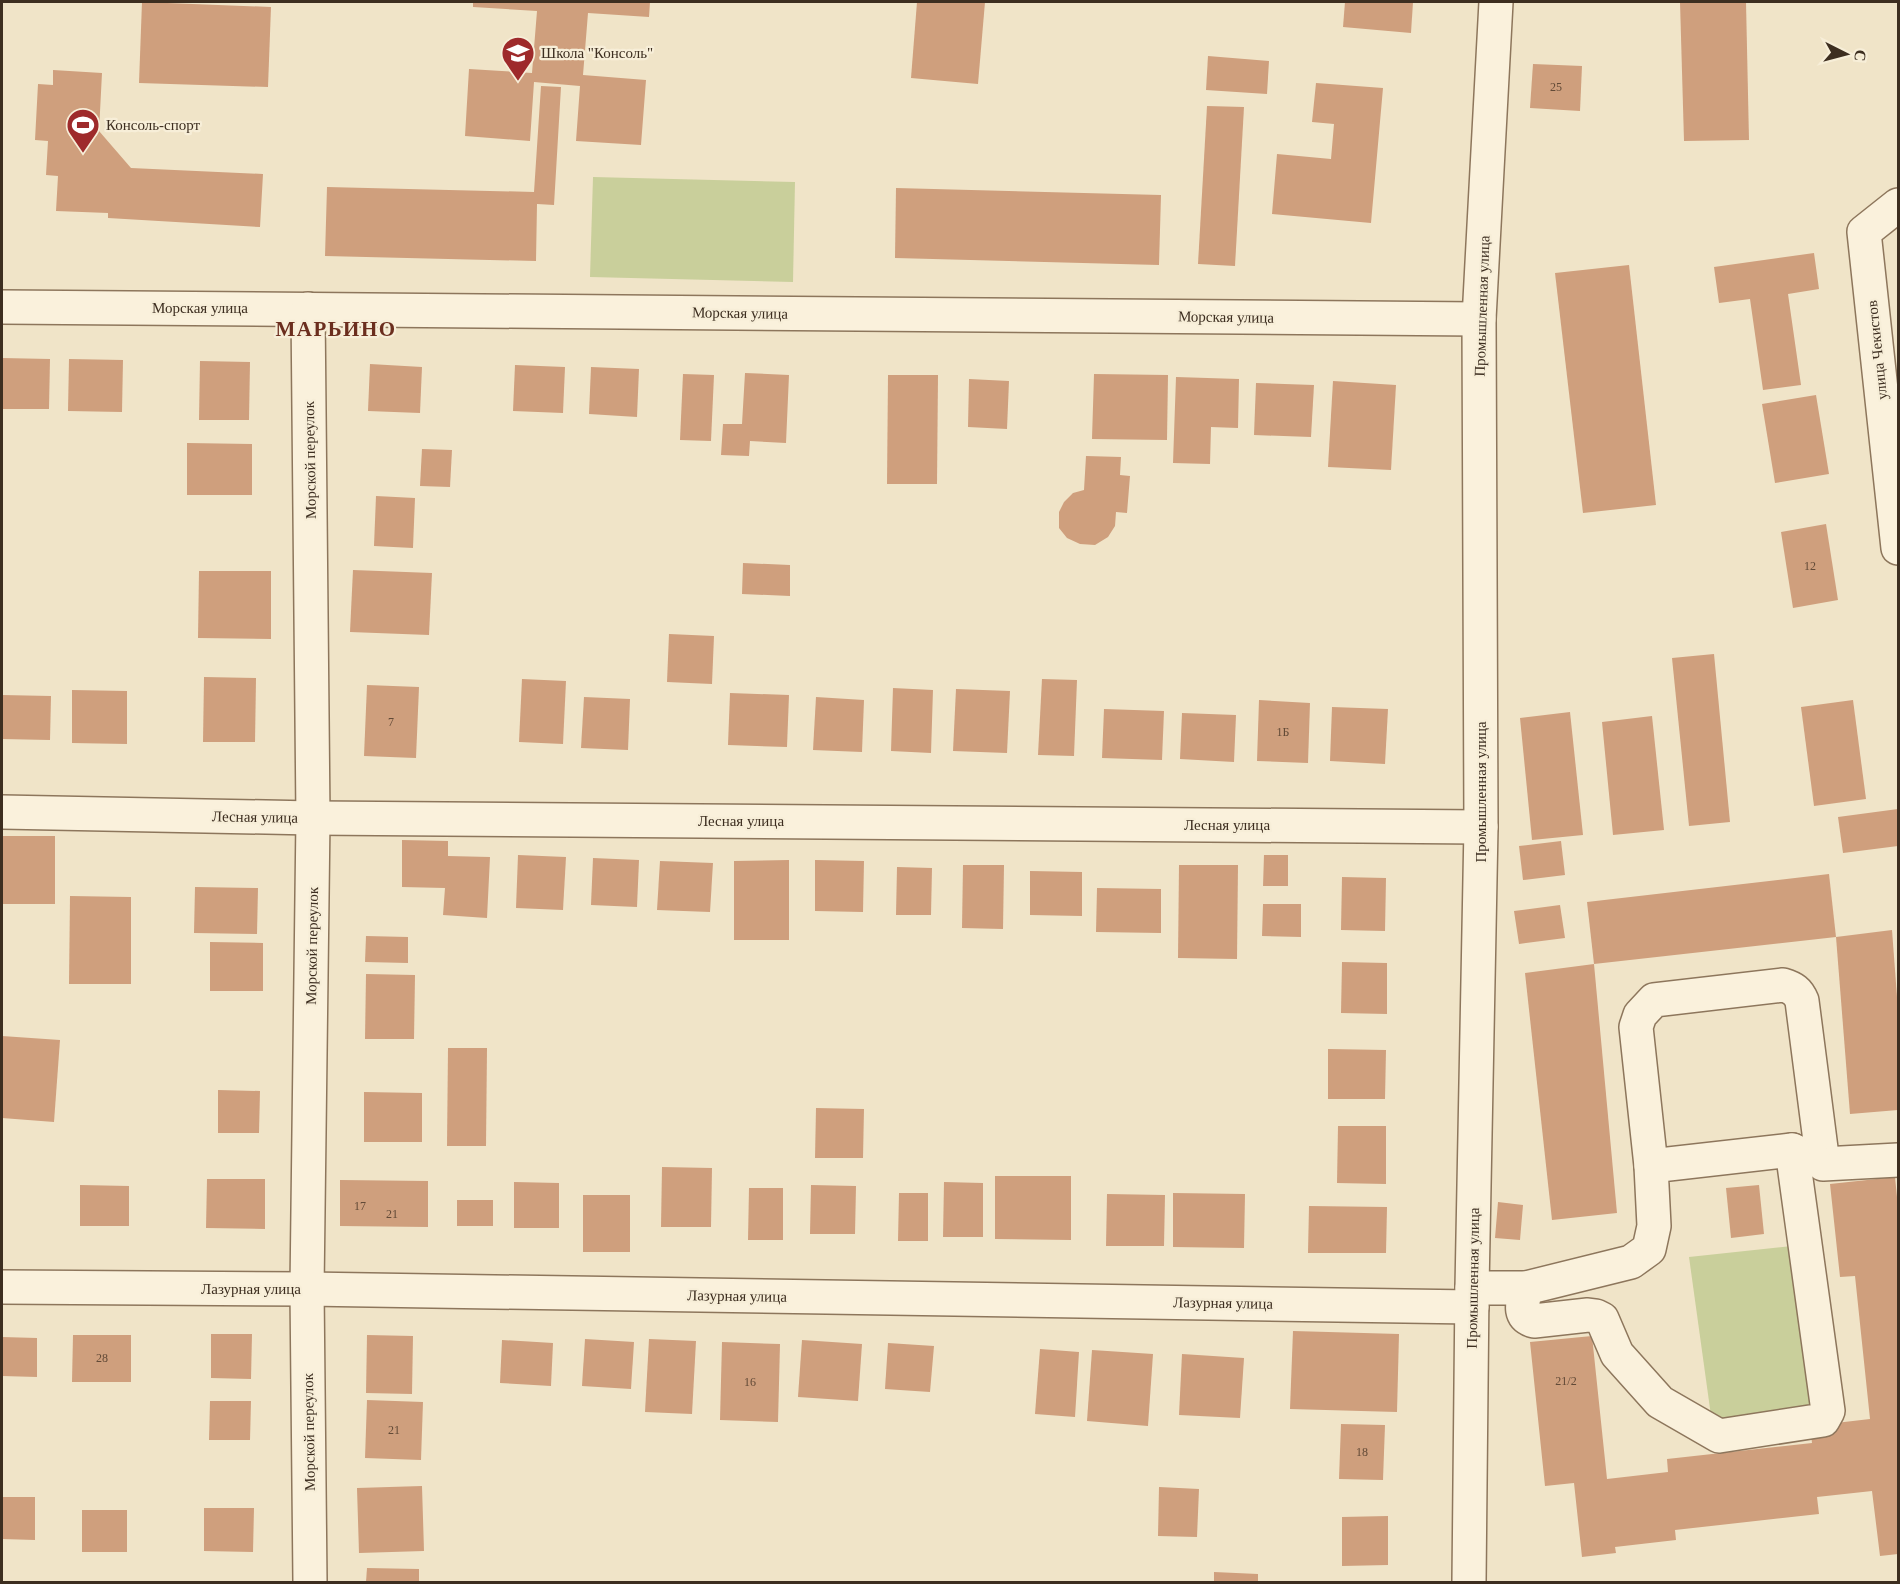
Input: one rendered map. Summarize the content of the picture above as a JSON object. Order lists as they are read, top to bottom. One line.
{"streets":{"street":["Промышленная улица","Морская улица","улица Чекистов","Морской переулок","Лесная улица","Лазурная улица"]},"crossings":[["Промышленная улица","Морская улица"],["Промышленная улица","Лесная улица"],["Промышленная улица","Лазурная улица"],["Морская улица","Морской переулок"],["Морской переулок","Лесная улица"],["Морской переулок","Лазурная улица"]],"districts":["МАРЬИНО"],"places":{"school or university":["Школа \"Консоль\""],"sports":["Консоль-спорт"]},"house_numbers":["25","12","7","1Б","17","21","28","21/2","16","21","18"],"north":"right"}
